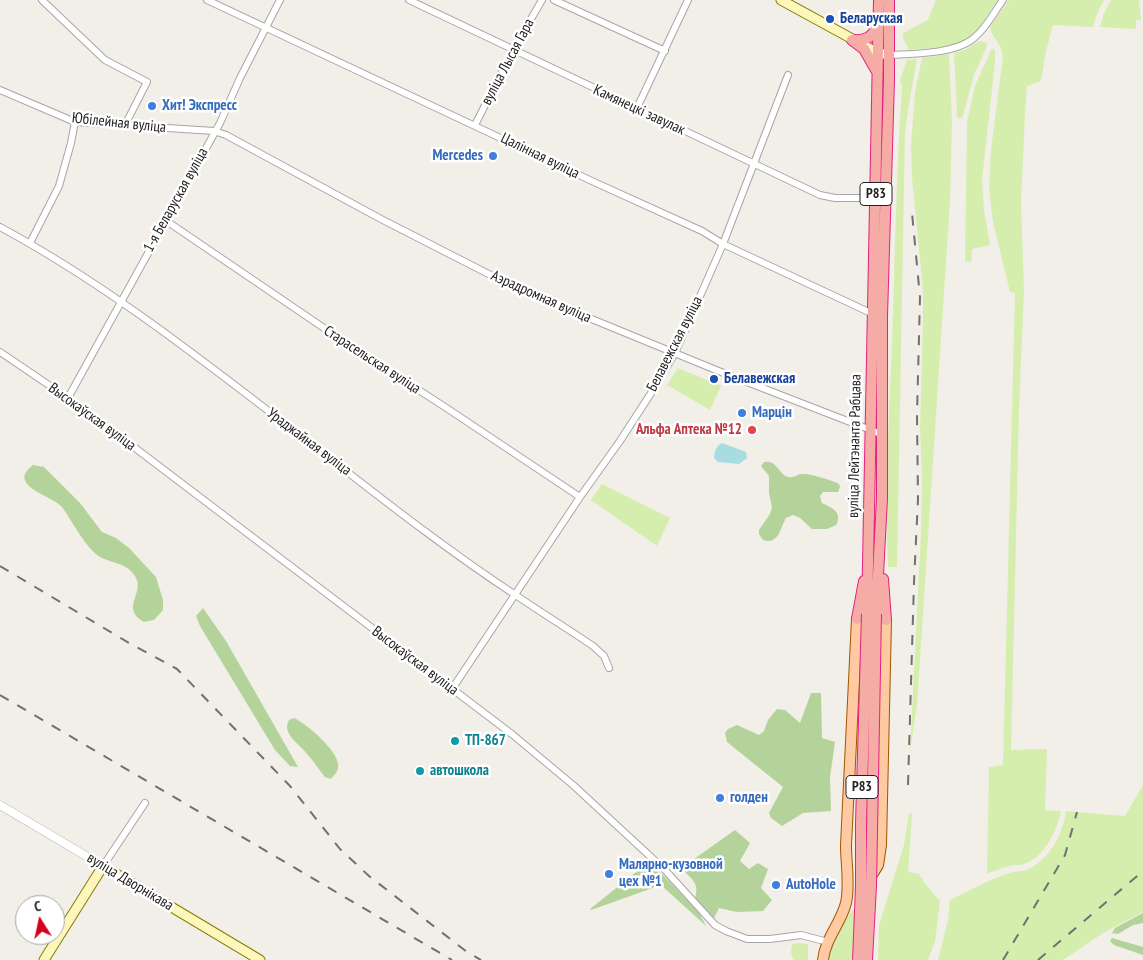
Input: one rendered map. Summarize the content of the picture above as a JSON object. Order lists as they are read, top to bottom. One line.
{"streets":{"highway":["Р83","вуліца Лейтэнанта Рабцава"],"main road":["вуліца Дворнікава"],"street":["вуліца Лысая Гара","Камянецкі завулак","Юбілейная вуліца","Цалінная вуліца","1-я Беларуская вуліца","Аэрадромная вуліца","Белавежская вуліца","Старасельская вуліца","Высокаўская вуліца","Ураджайная вуліца"]},"crossings":[["вуліца Лысая Гара","Камянецкі завулак"],["вуліца Лысая Гара","Цалінная вуліца"],["Камянецкі завулак","Белавежская вуліца"],["Камянецкі завулак","вуліца Лейтэнанта Рабцава"],["Юбілейная вуліца","1-я Беларуская вуліца"],["Юбілейная вуліца","Аэрадромная вуліца"],["Цалінная вуліца","1-я Беларуская вуліца"],["Цалінная вуліца","Белавежская вуліца"],["Цалінная вуліца","вуліца Лейтэнанта Рабцава"],["1-я Беларуская вуліца","Аэрадромная вуліца"],["1-я Беларуская вуліца","Старасельская вуліца"],["1-я Беларуская вуліца","Высокаўская вуліца"],["1-я Беларуская вуліца","Ураджайная вуліца"],["Аэрадромная вуліца","Белавежская вуліца"],["Аэрадромная вуліца","вуліца Лейтэнанта Рабцава"],["Белавежская вуліца","Старасельская вуліца"],["Белавежская вуліца","Высокаўская вуліца"],["Белавежская вуліца","Ураджайная вуліца"]],"places":["Беларуская","Хит! Экспресс","Mercedes","Белавежская","Марцін","Альфа Аптека №12","ТП-867","автошкола","голден","Малярно-кузовной цех №1","AutoHole"],"north":"top"}
